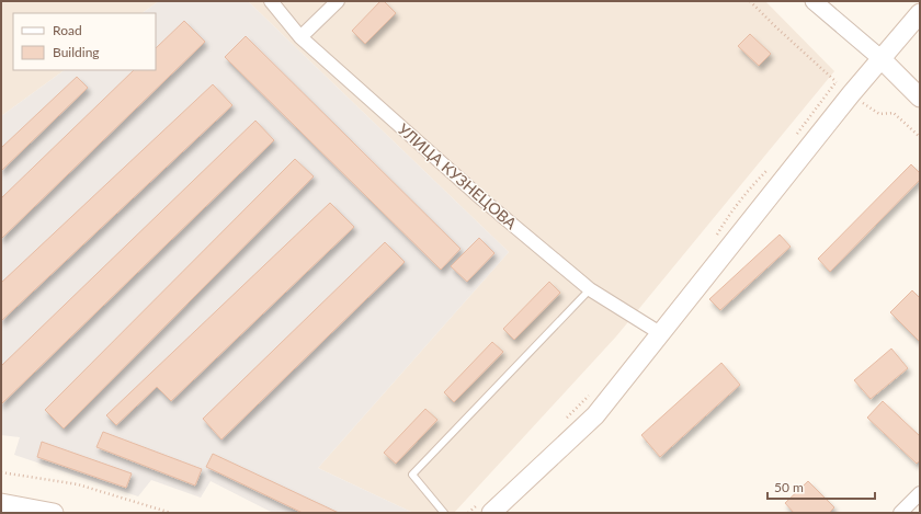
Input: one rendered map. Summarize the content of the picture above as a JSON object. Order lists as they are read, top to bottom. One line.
{"streets":{"street":["УЛИЦА КУЗНЕЦОВА"]},"legend":["Road","Building"],"scale_bar":"50 m"}
